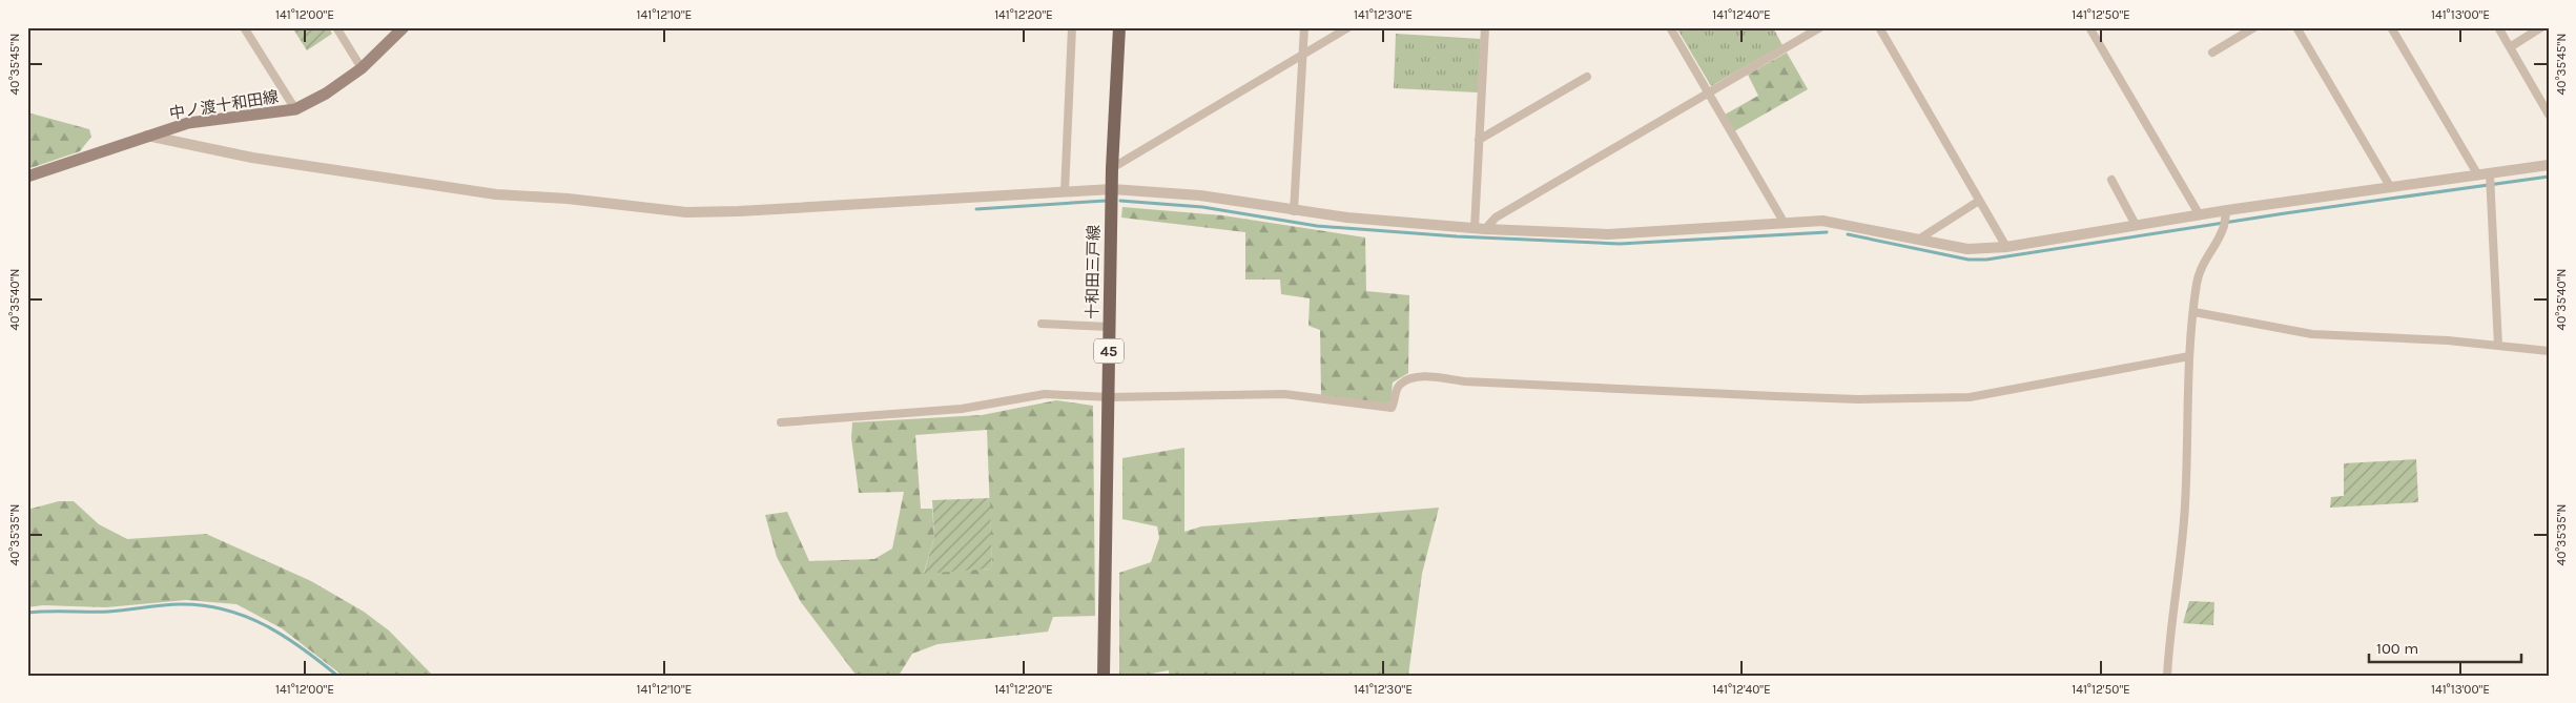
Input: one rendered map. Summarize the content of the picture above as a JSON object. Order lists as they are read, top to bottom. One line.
{"streets":{"main road":["中ノ渡十和田線","十和田三戸線","45"]},"scale_bar":"100 m","coordinates":["141°12'00\"E","141°12'10\"E","141°12'20\"E","141°12'30\"E","141°12'40\"E","141°12'50\"E","141°13'00\"E","40°35'45\"N","40°35'40\"N","40°35'35\"N"]}
